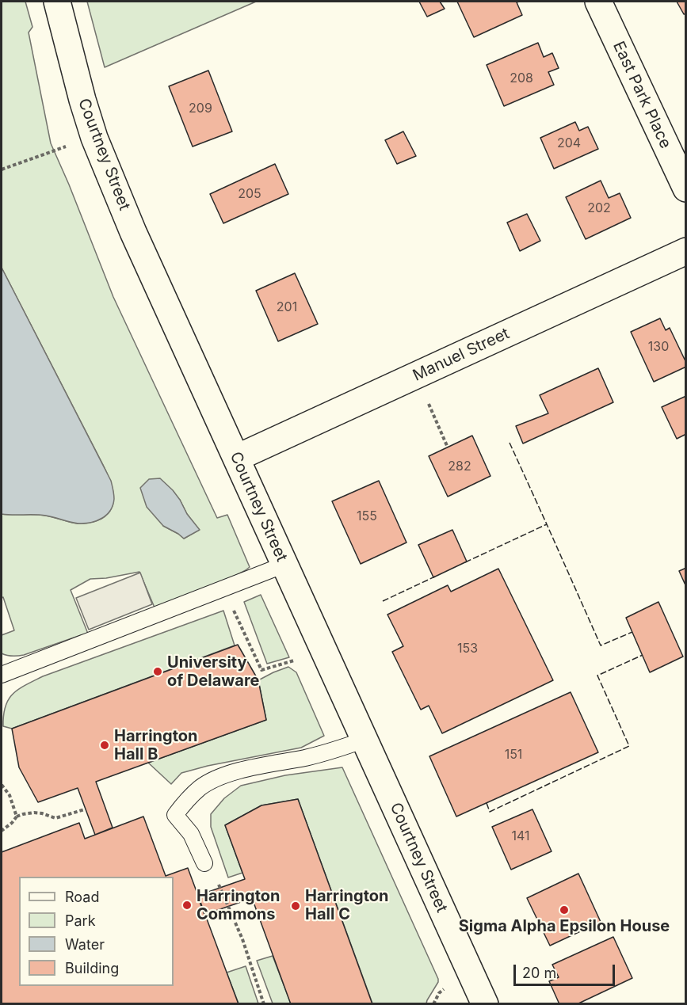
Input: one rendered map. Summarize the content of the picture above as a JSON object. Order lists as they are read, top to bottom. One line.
{"streets":{"street":["East Park Place","Courtney Street","Manuel Street"]},"crossings":[["Courtney Street","Manuel Street"]],"places":["University of Delaware","Harrington Hall B","Harrington Commons","Harrington Hall C","Sigma Alpha Epsilon House"],"house_numbers":["208","209","204","205","202","201","130","282","155","153","151","141"],"legend":["Road","Park","Water","Building"],"scale_bar":"20 m"}
